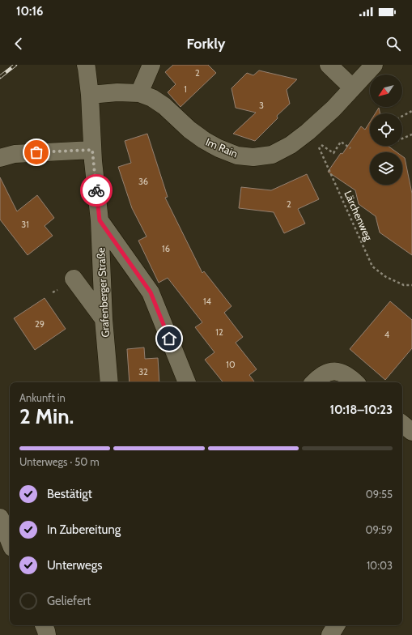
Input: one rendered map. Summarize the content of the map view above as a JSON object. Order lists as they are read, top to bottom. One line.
{"streets":{"street":["Im Rain","Grafenberger Straße"],"path":["Lärchenweg"]},"crossings":[["Im Rain","Grafenberger Straße"]],"house_numbers":["2","1","3","36","2","31","16","14","29","12","4","10","32"],"north":"bottom left","page":{"status":"10:16","header":"Forkly","heading":["2 Min.","Ankunft in","10:18–10:23"],"bar":"Unterwegs · 50 m","list":[["Bestätigt","09:55"],["In Zubereitung","09:59"],["Unterwegs","10:03"],"Geliefert"]}}
